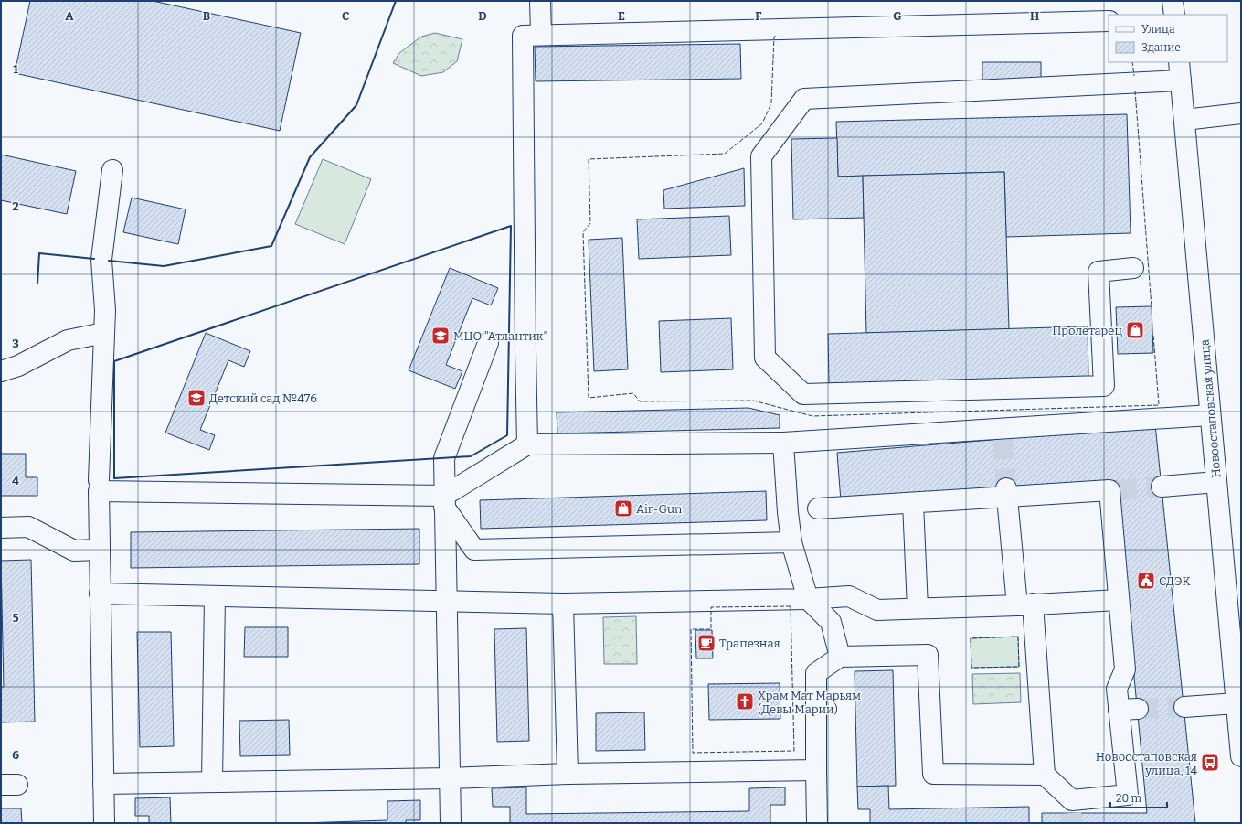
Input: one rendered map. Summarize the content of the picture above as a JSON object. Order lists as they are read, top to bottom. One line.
{"streets":{"main road":["Новоостаповская улица"]},"places":{"shop":["Пролетарец","Air-Gun"],"school or university":["МЦО \"Атлантик\"","Детский сад №476"],"public building":["СДЭК"],"cafe":["Трапезная"],"church":["Храм Мат Марьям (Девы Марии)"],"bus stop":["Новоостаповская улица, 14"]},"legend":["Улица","Здание"],"scale_bar":"20 m","grid":{"columns":["A","B","C","D","E","F","G","H"],"rows":["1","2","3","4","5","6"]}}
